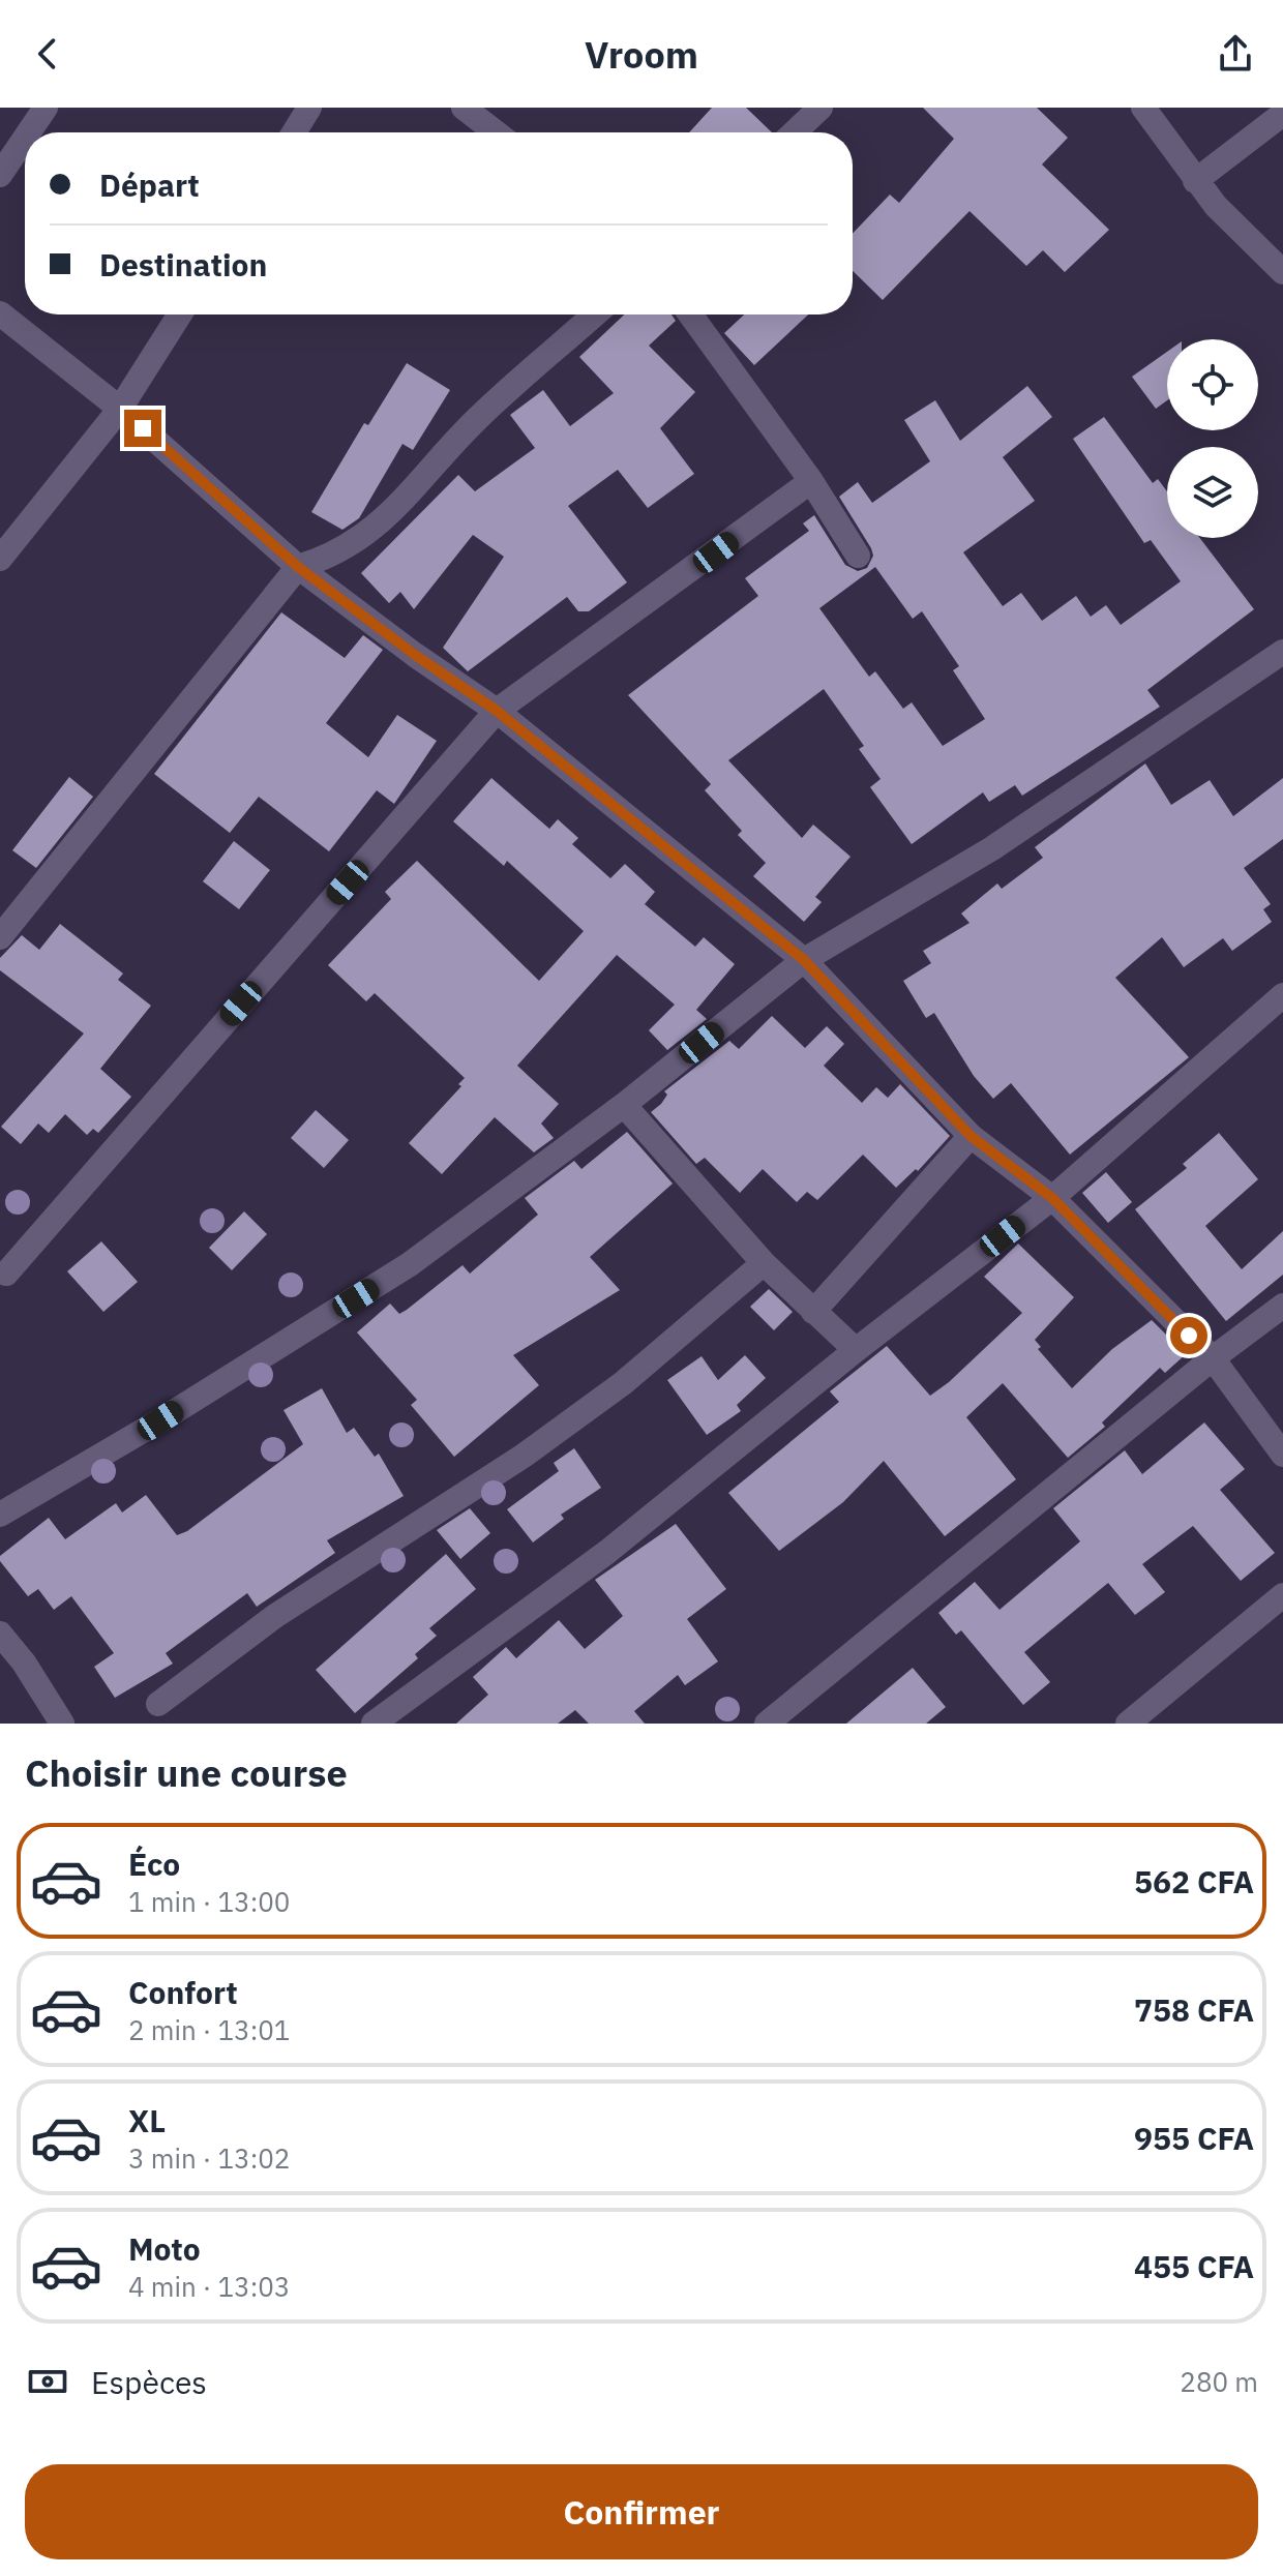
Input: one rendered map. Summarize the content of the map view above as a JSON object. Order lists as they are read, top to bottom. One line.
{"page":{"header":"Vroom","banner":["Départ","Destination"],"heading":"Choisir une course","list":[{"name":"Éco","note":"1 min · 13:00","value":"562 CFA"},{"name":"Confort","note":"2 min · 13:01","value":"758 CFA"},{"name":"XL","note":"3 min · 13:02","value":"955 CFA"},{"name":"Moto","note":"4 min · 13:03","value":"455 CFA"}],"pay":["Espèces","280 m"],"buttons":"Confirmer"}}
